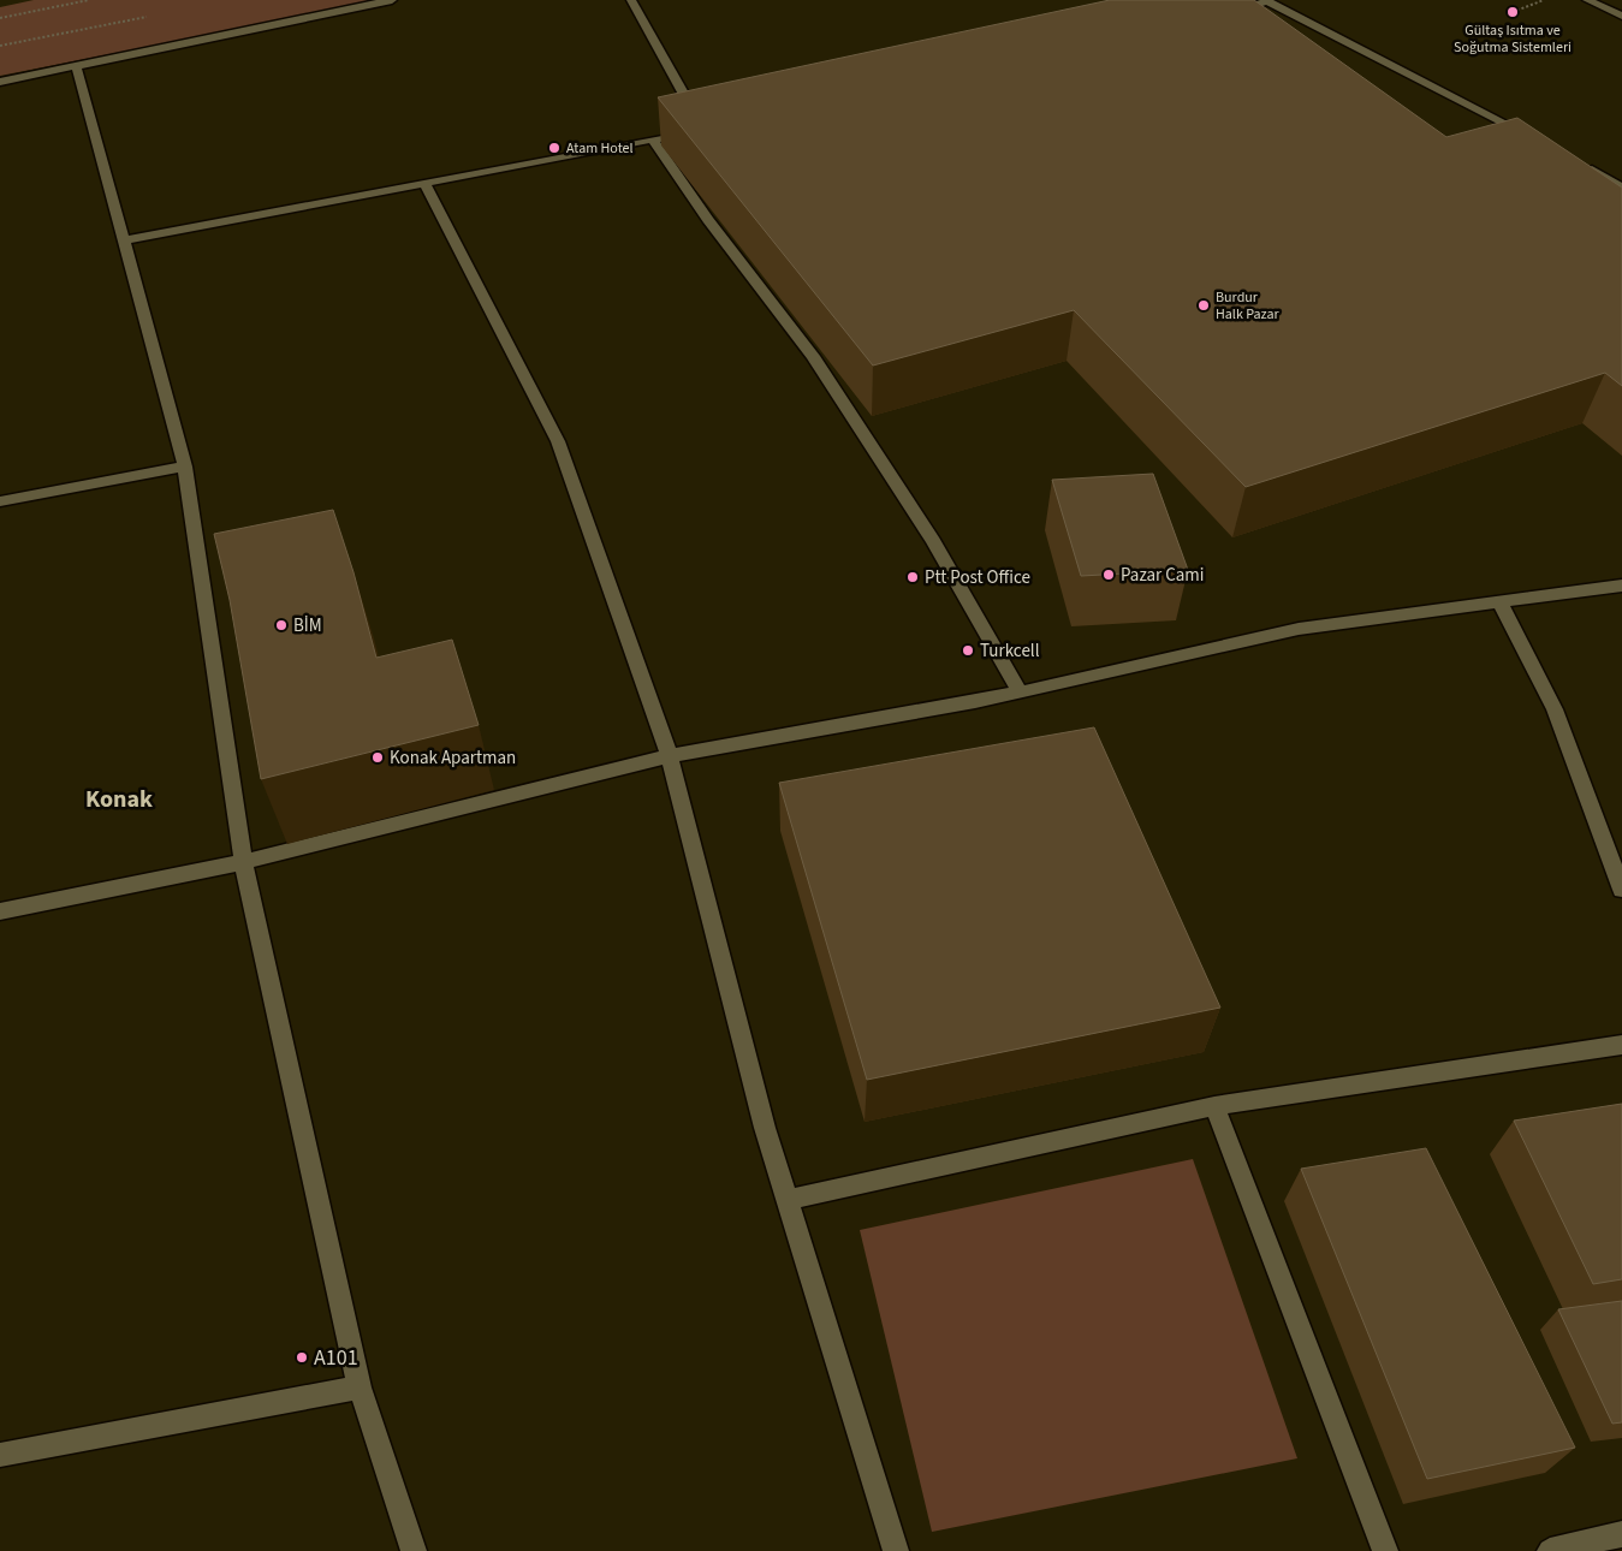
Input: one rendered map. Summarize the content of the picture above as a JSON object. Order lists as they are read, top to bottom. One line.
{"districts":["Konak"],"places":["Gültaş Isıtma ve Soğutma Sistemleri","Atam Hotel","Burdur Halk Pazar","Pazar Cami","Ptt Post Office","BİM","Turkcell","Konak Apartman","A101"]}
